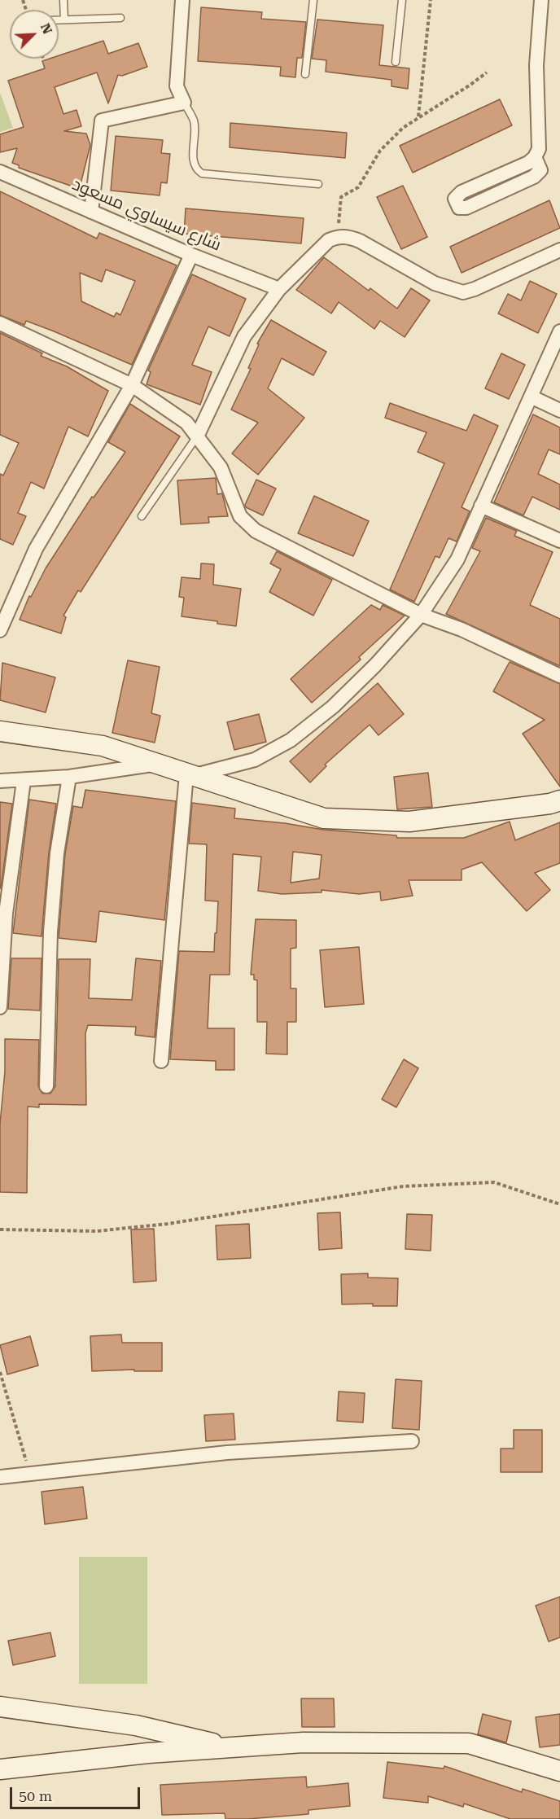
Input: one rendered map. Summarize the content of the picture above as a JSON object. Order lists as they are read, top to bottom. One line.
{"streets":{"street":["شارع سيساوي مسعود"]},"scale_bar":"50 m","north":"top right"}
